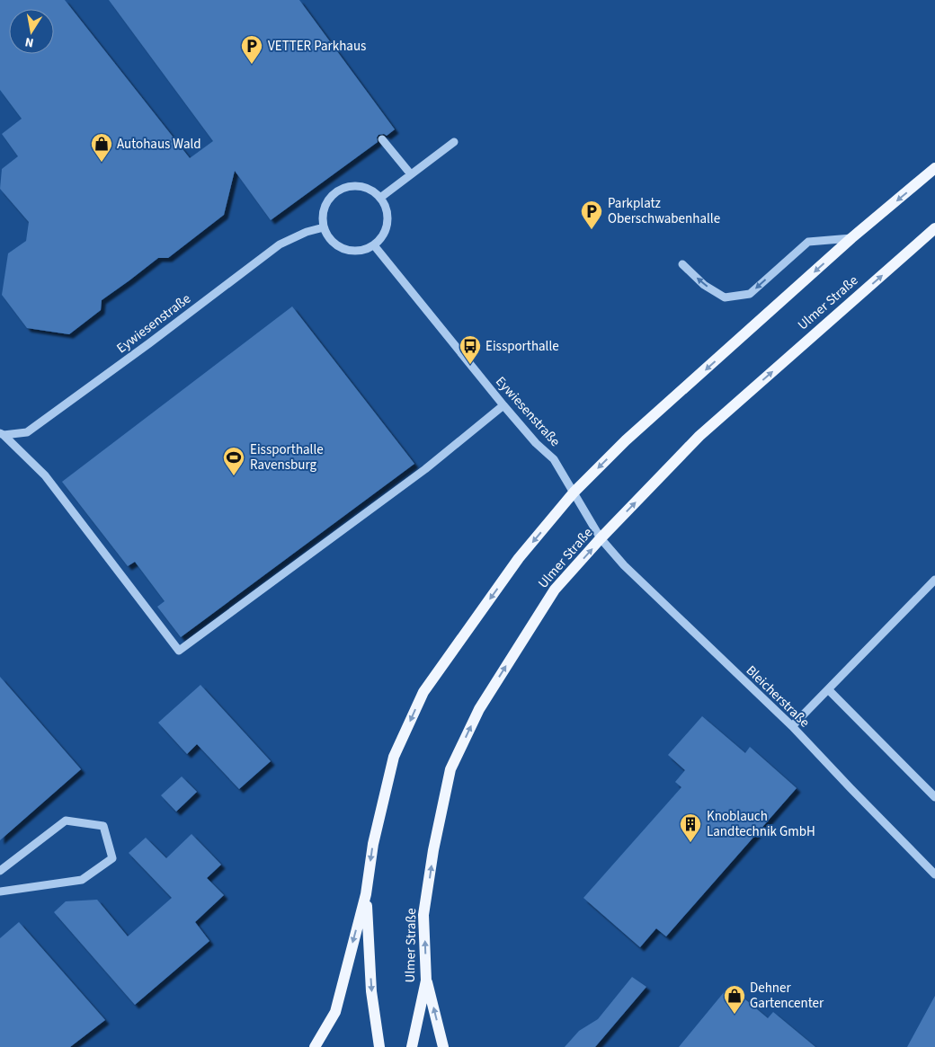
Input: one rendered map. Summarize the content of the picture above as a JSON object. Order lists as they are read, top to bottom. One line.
{"streets":{"main road":["Ulmer Straße"],"street":["Eywiesenstraße","Bleicherstraße"]},"crossings":[["Ulmer Straße","Eywiesenstraße"],["Ulmer Straße","Bleicherstraße"],["Eywiesenstraße","Bleicherstraße"]],"places":{"parking":["VETTER Parkhaus","Parkplatz Oberschwabenhalle"],"shop":["Autohaus Wald","Dehner Gartencenter"],"bus stop":["Eissporthalle"],"sports":["Eissporthalle Ravensburg"],"building":["Knoblauch Landtechnik GmbH"]},"north":"bottom"}
